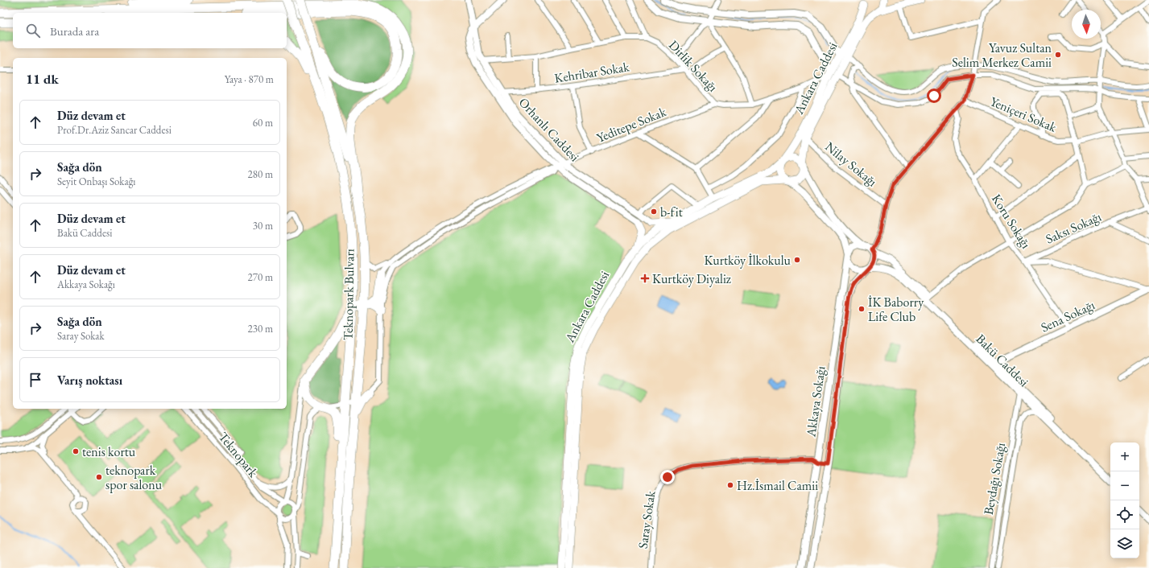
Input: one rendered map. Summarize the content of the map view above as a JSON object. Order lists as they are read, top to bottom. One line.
{"streets":{"highway":["Teknopark Bulvarı"],"main road":["Ankara Caddesi"],"street":["Dirlik Sokağı","Kehribar Sokak","Yeniçeri Sokak","Yeditepe Sokak","Orhanlı Caddesi","Nilay Sokağı","Koru Sokağı","Saksı Sokağı","Sena Sokağı","Bakü Caddesi","Akkaya Sokağı","Teknopark","Beydağı Sokağı","Saray Sokak"]},"crossings":[["Dirlik Sokağı","Kehribar Sokak"],["Dirlik Sokağı","Ankara Caddesi"],["Dirlik Sokağı","Yeditepe Sokak"],["Dirlik Sokağı","Orhanlı Caddesi"],["Kehribar Sokak","Orhanlı Caddesi"],["Ankara Caddesi","Nilay Sokağı"],["Ankara Caddesi","Bakü Caddesi"],["Yeditepe Sokak","Orhanlı Caddesi"],["Koru Sokağı","Saksı Sokağı"],["Koru Sokağı","Sena Sokağı"],["Sena Sokağı","Bakü Caddesi"],["Bakü Caddesi","Akkaya Sokağı"],["Bakü Caddesi","Beydağı Sokağı"],["Akkaya Sokağı","Saray Sokak"]],"places":{"other":["Yavuz Sultan Selim Merkez Camii","b-fit","Kurtköy İlkokulu","İK Baborry Life Club","tenis kortu","teknopark spor salonu","Hz.İsmail Camii"],"health":["Kurtköy Diyaliz"]},"north":"bottom","page":{"search":"Burada ara","heading":["11 dk","Yaya · 870 m"],"list":[["Düz devam et","Prof.Dr.Aziz Sancar Caddesi","60 m"],["Sağa dön","Seyit Onbaşı Sokağı","280 m"],["Düz devam et","Bakü Caddesi","30 m"],["Düz devam et","Akkaya Sokağı","270 m"],["Sağa dön","Saray Sokak","230 m"],"Varış noktası"],"map_buttons":["+","−"]}}
